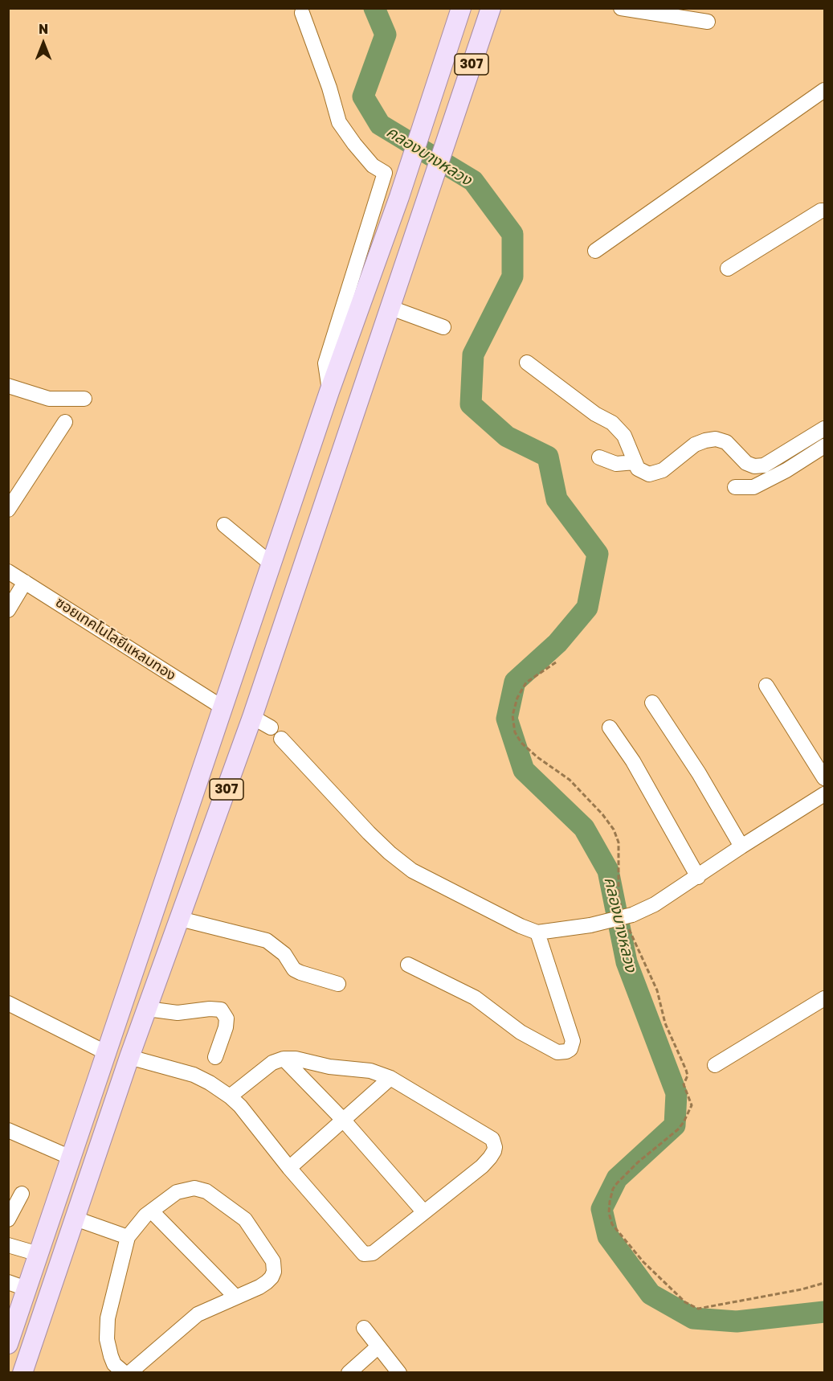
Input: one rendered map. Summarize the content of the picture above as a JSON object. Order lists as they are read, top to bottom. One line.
{"streets":{"main road":["307"],"street":["ซอยเทคโนโลยีแหลมทอง"]},"crossings":[["307","ซอยเทคโนโลยีแหลมทอง"]],"water":["คลองบางหลวง"],"north":"top"}
